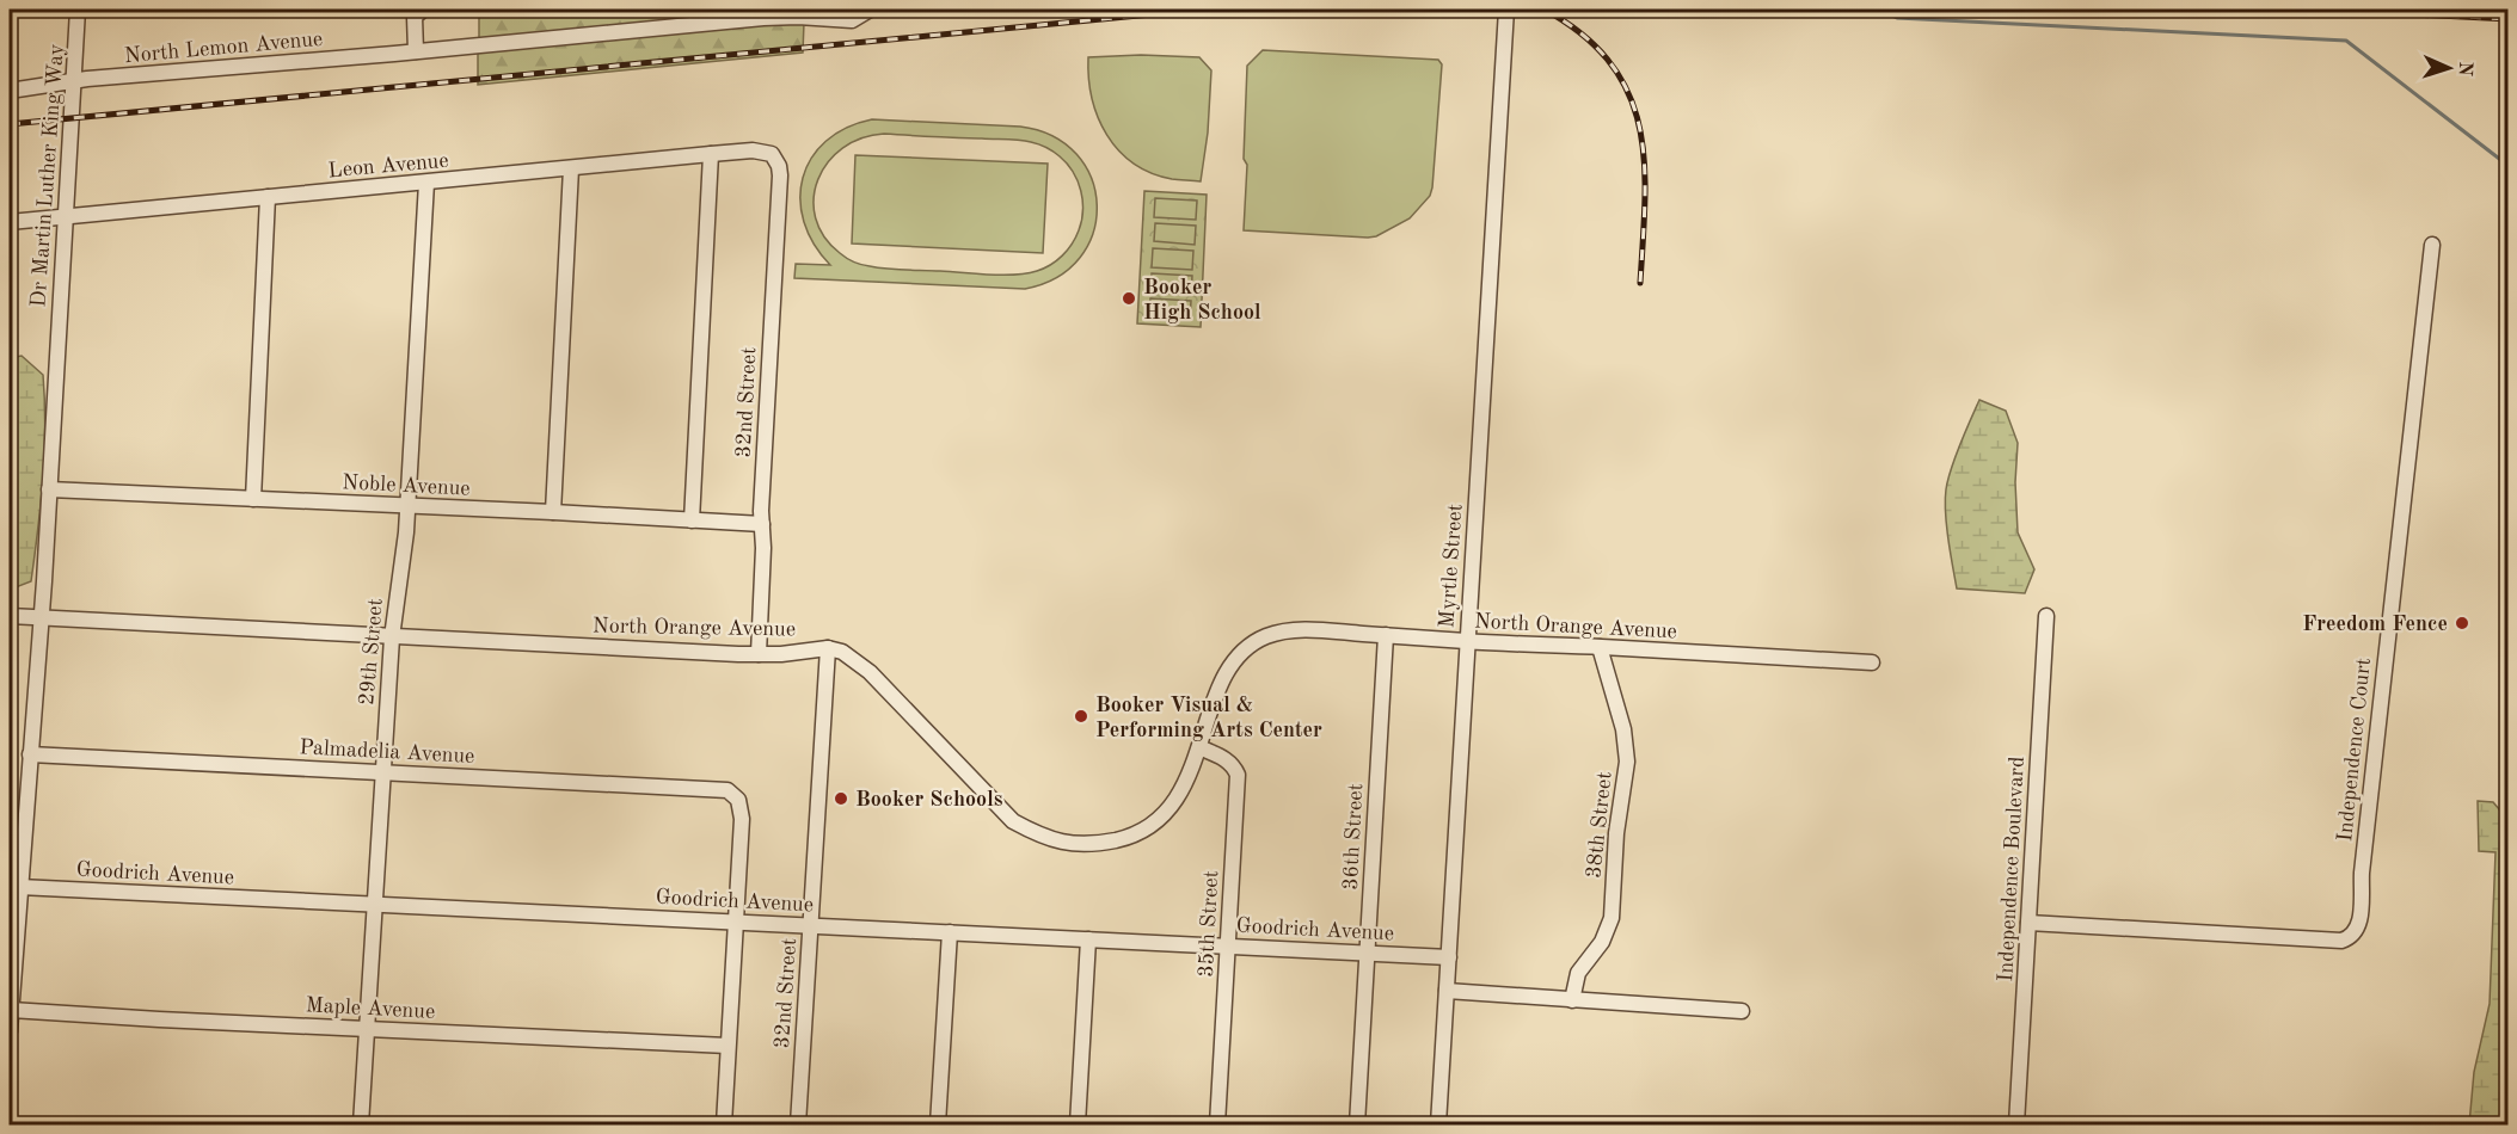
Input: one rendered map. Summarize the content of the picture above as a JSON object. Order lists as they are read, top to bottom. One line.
{"streets":{"street":["North Lemon Avenue","Leon Avenue","Dr Martin Luther King Way","32nd Street","Noble Avenue","Myrtle Street","North Orange Avenue","29th Street","Independence Court","Palmadelia Avenue","38th Street","36th Street","Independence Boulevard","Goodrich Avenue","35th Street","Maple Avenue"]},"crossings":[["North Lemon Avenue","Dr Martin Luther King Way"],["Leon Avenue","Dr Martin Luther King Way"],["Leon Avenue","32nd Street"],["Leon Avenue","29th Street"],["Dr Martin Luther King Way","Noble Avenue"],["Dr Martin Luther King Way","North Orange Avenue"],["Dr Martin Luther King Way","Palmadelia Avenue"],["Dr Martin Luther King Way","Goodrich Avenue"],["Dr Martin Luther King Way","Maple Avenue"],["32nd Street","Noble Avenue"],["32nd Street","North Orange Avenue"],["32nd Street","Goodrich Avenue"],["Noble Avenue","29th Street"],["Myrtle Street","North Orange Avenue"],["Myrtle Street","Goodrich Avenue"],["North Orange Avenue","29th Street"],["North Orange Avenue","38th Street"],["North Orange Avenue","36th Street"],["North Orange Avenue","35th Street"],["29th Street","Palmadelia Avenue"],["29th Street","Goodrich Avenue"],["29th Street","Maple Avenue"],["Independence Court","Independence Boulevard"],["Palmadelia Avenue","Goodrich Avenue"],["36th Street","Goodrich Avenue"],["Goodrich Avenue","35th Street"]],"places":["Booker High School","Freedom Fence","Booker Visual & Performing Arts Center","Booker Schools"],"north":"right"}
